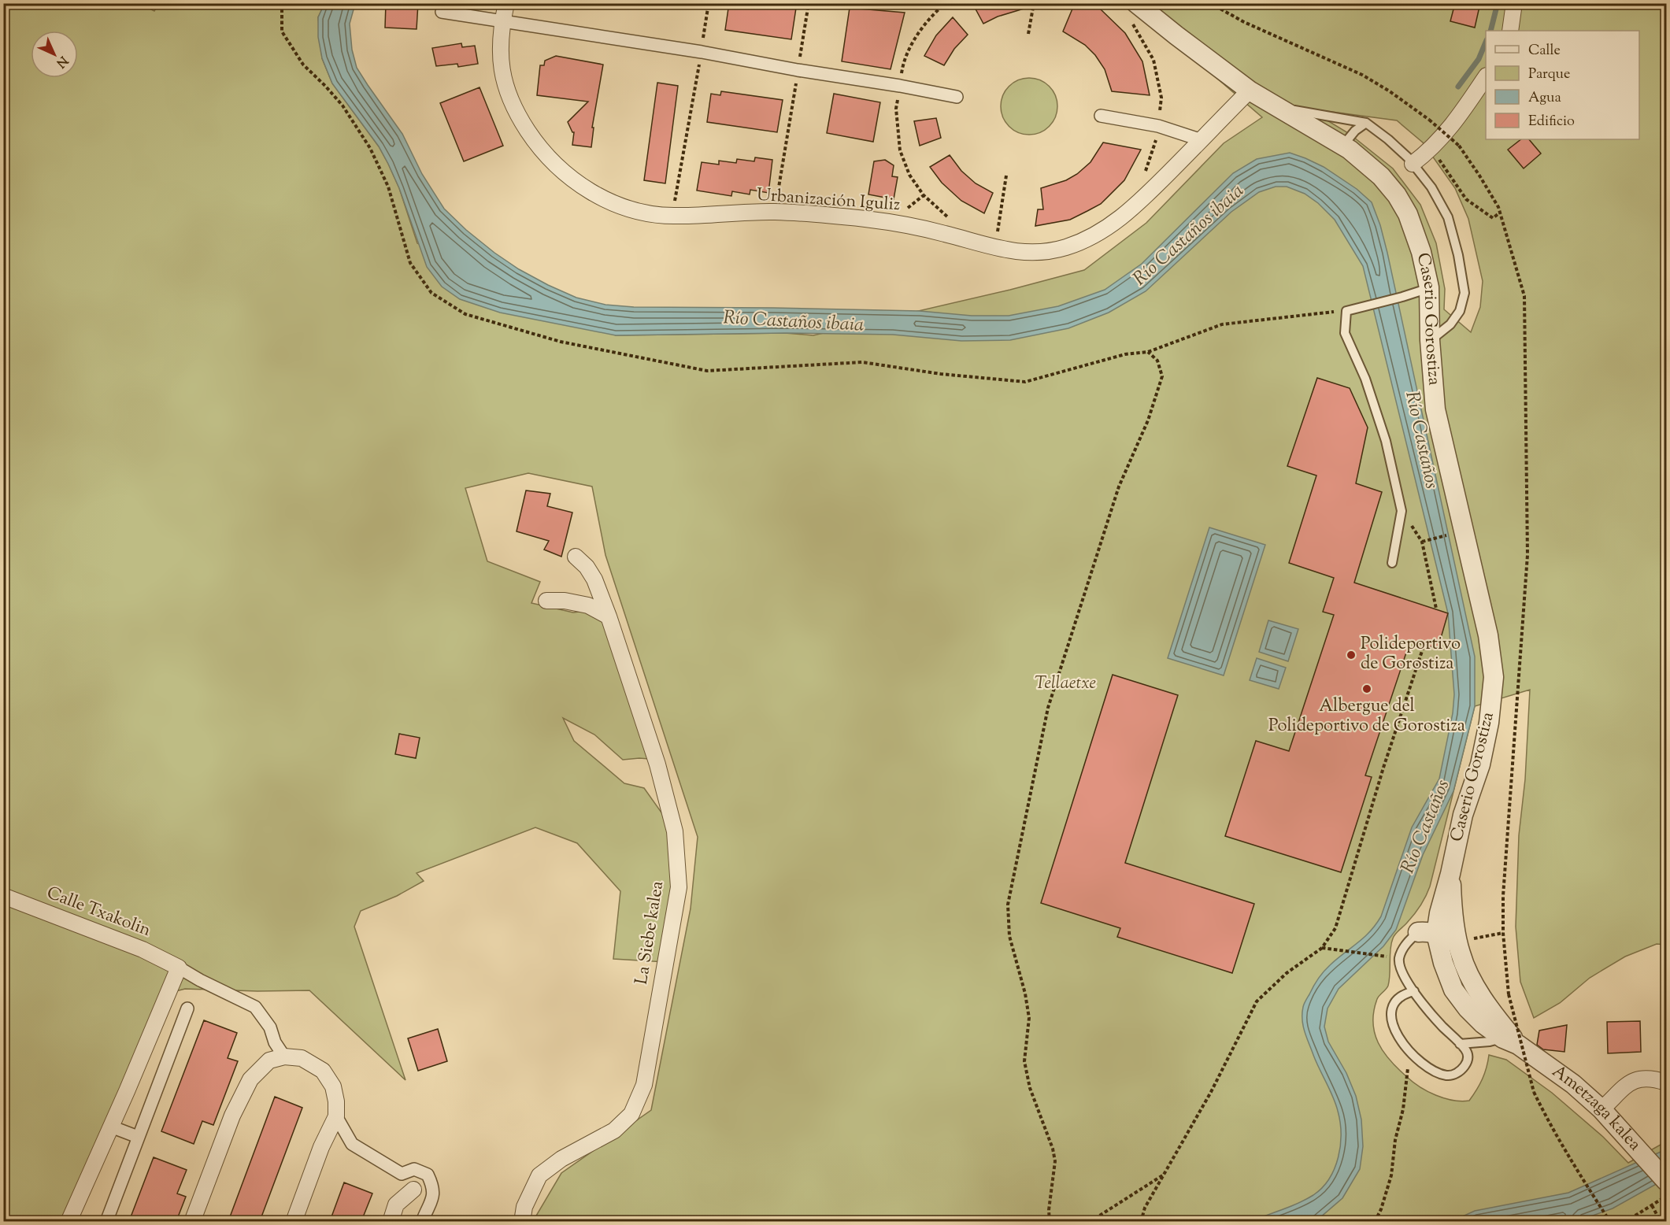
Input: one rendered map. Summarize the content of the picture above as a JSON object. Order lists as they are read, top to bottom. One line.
{"streets":{"street":["Urbanización Iguliz","Caserio Gorostiza","Calle Txakolin","La Siebe kalea","Ametzaga kalea"]},"crossings":[["Urbanización Iguliz","Caserio Gorostiza"],["Caserio Gorostiza","Ametzaga kalea"]],"water":["Río Castaños ibaia","Río Castaños"],"parks":["Tellaetxe"],"places":["Polideportivo de Gorostiza","Albergue del Polideportivo de Gorostiza"],"legend":["Calle","Parque","Agua","Edificio"],"north":"bottom right"}
